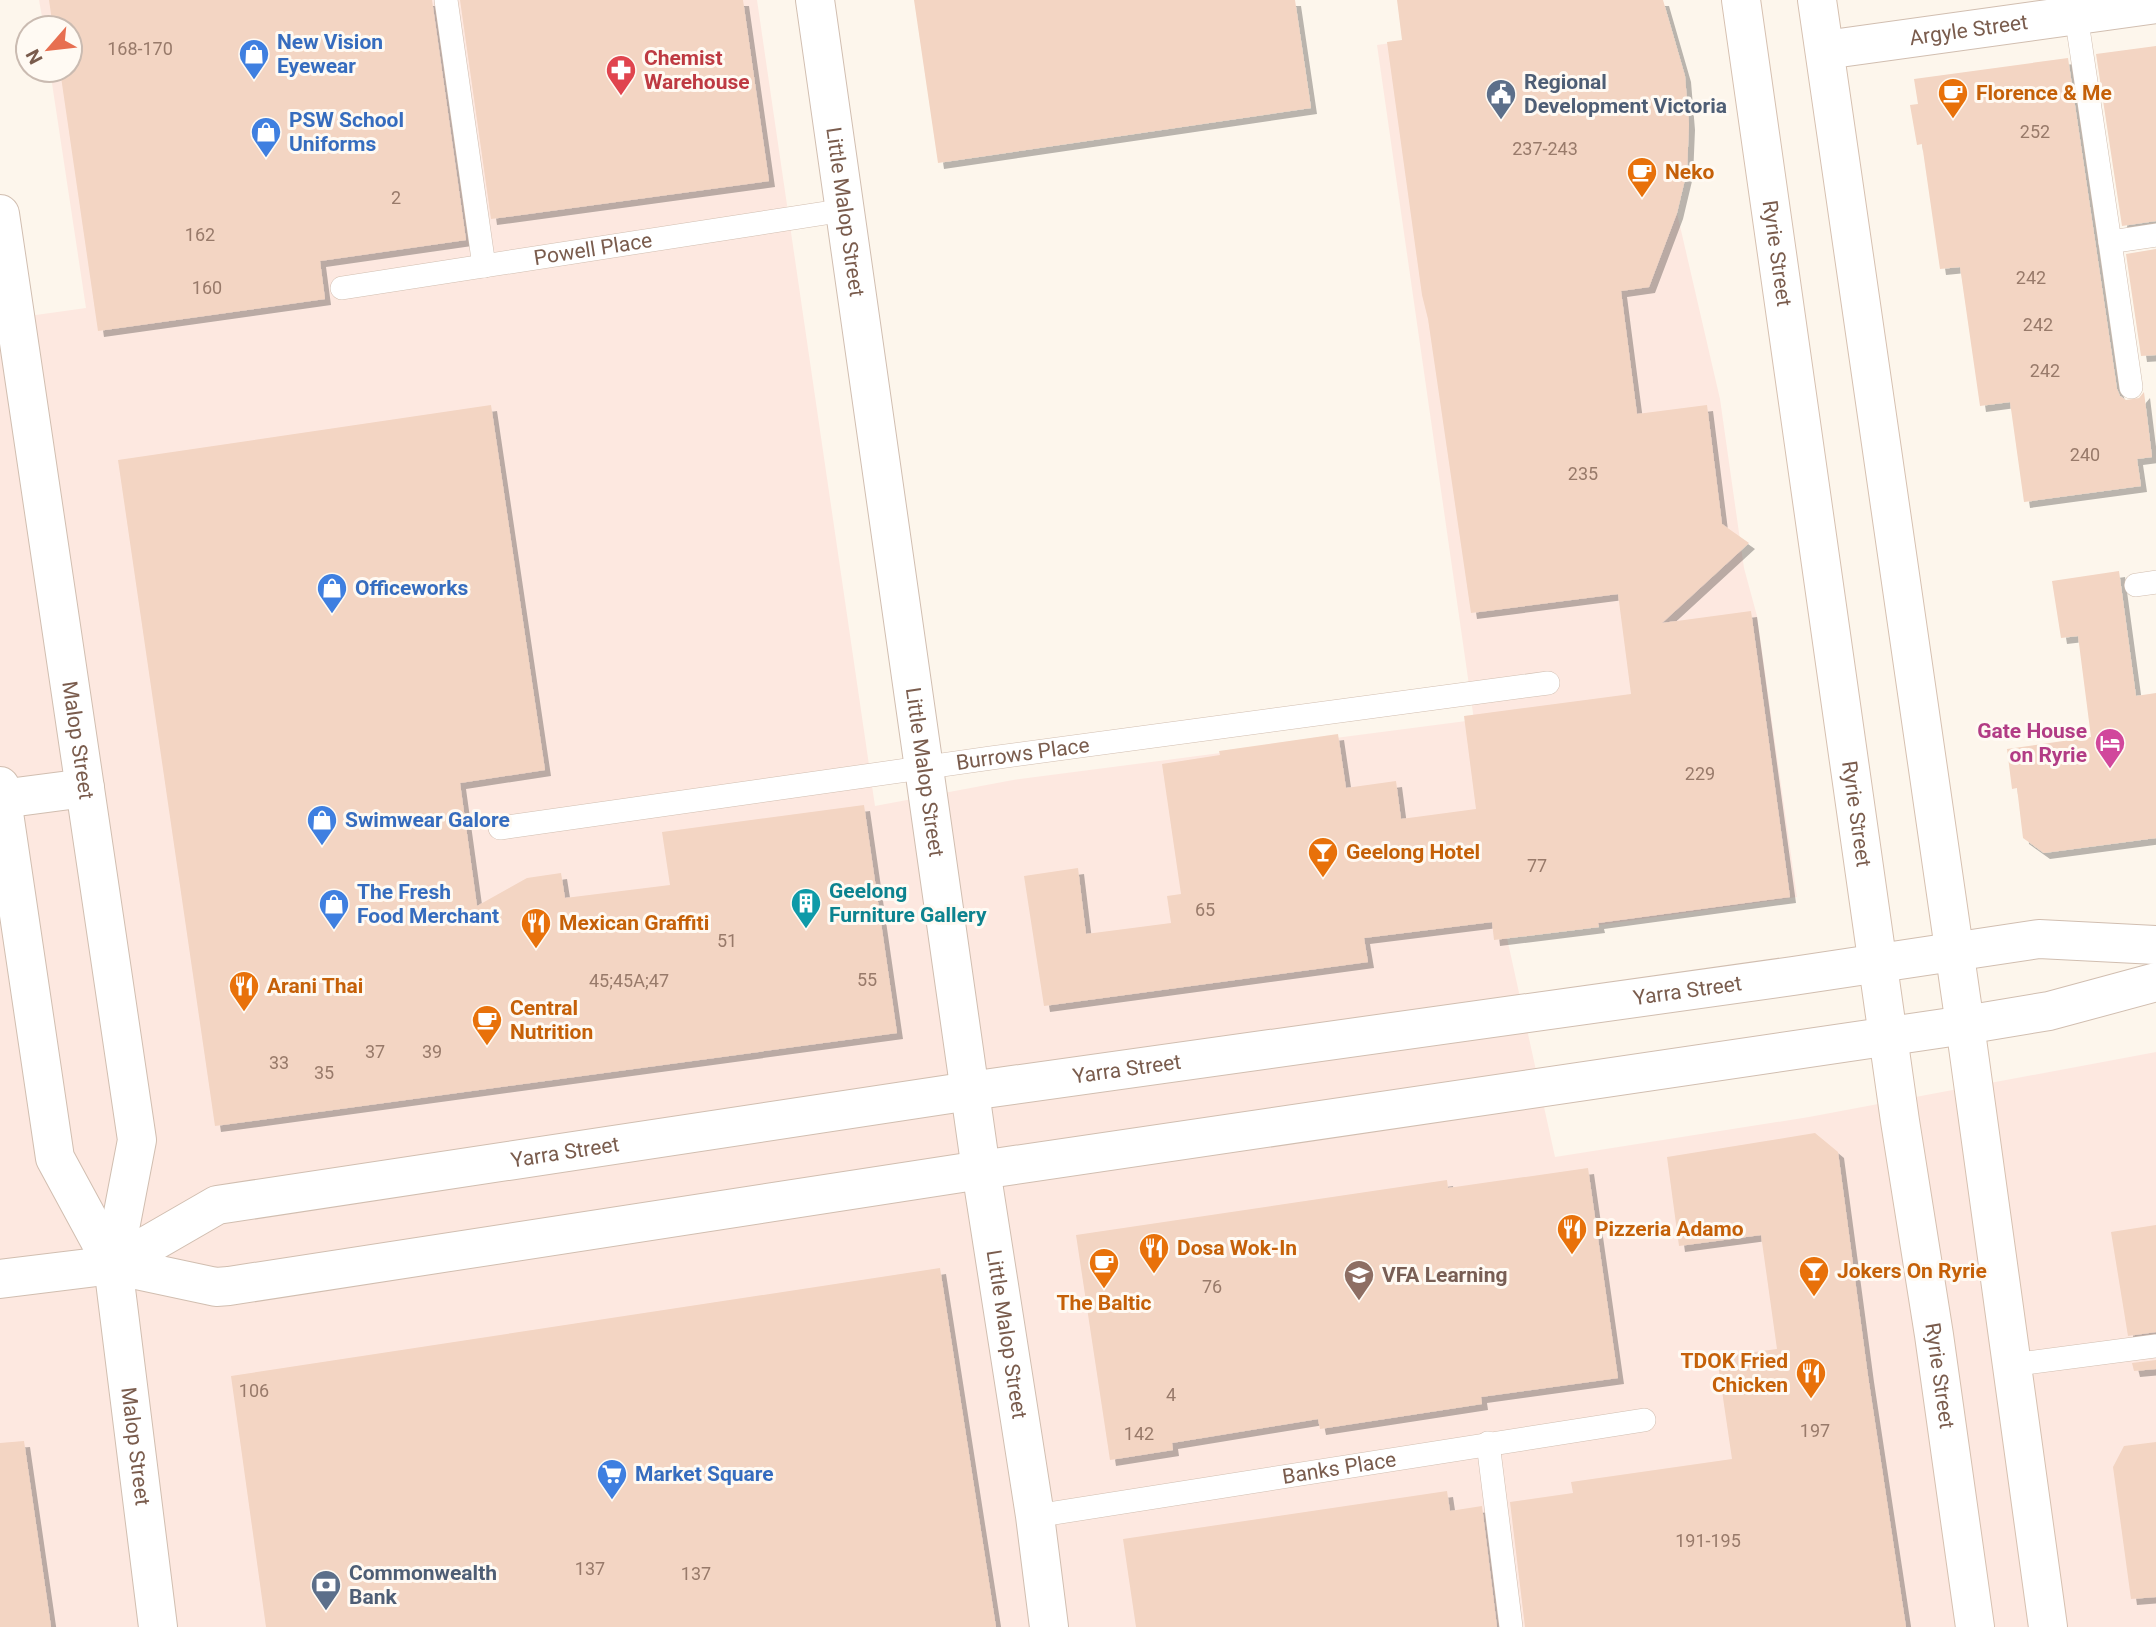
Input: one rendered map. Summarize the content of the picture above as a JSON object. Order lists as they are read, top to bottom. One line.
{"streets":{"street":["Argyle Street","Little Malop Street","Ryrie Street","Malop Street","Yarra Street"],"lane":["Powell Place","Burrows Place","Banks Place"]},"crossings":[["Little Malop Street","Powell Place"],["Little Malop Street","Burrows Place"],["Little Malop Street","Yarra Street"],["Little Malop Street","Banks Place"],["Ryrie Street","Yarra Street"],["Malop Street","Yarra Street"]],"places":{"shop":["New Vision Eyewear","PSW School Uniforms","Officeworks","Swimwear Galore","The Fresh Food Merchant"],"pharmacy":["Chemist Warehouse"],"cafe":["Florence & Me","Neko","Central Nutrition","The Baltic"],"public building":["Regional Development Victoria"],"hotel":["Gate House on Ryrie"],"bar":["Geelong Hotel","Jokers On Ryrie"],"building":["Geelong Furniture Gallery"],"restaurant":["Mexican Graffiti","Arani Thai","Pizzeria Adamo","Dosa Wok-In","TDOK Fried Chicken"],"school or university":["VFA Learning"],"supermarket":["Market Square"],"bank":["Commonwealth Bank"]},"house_numbers":["168-170","252","237-243","2","162","242","160","242","242","240","235","229","77","65","51","55","45;45A;47","37","39","33","35","76","106","4","197","142","191-195","137","137"],"north":"bottom left"}
